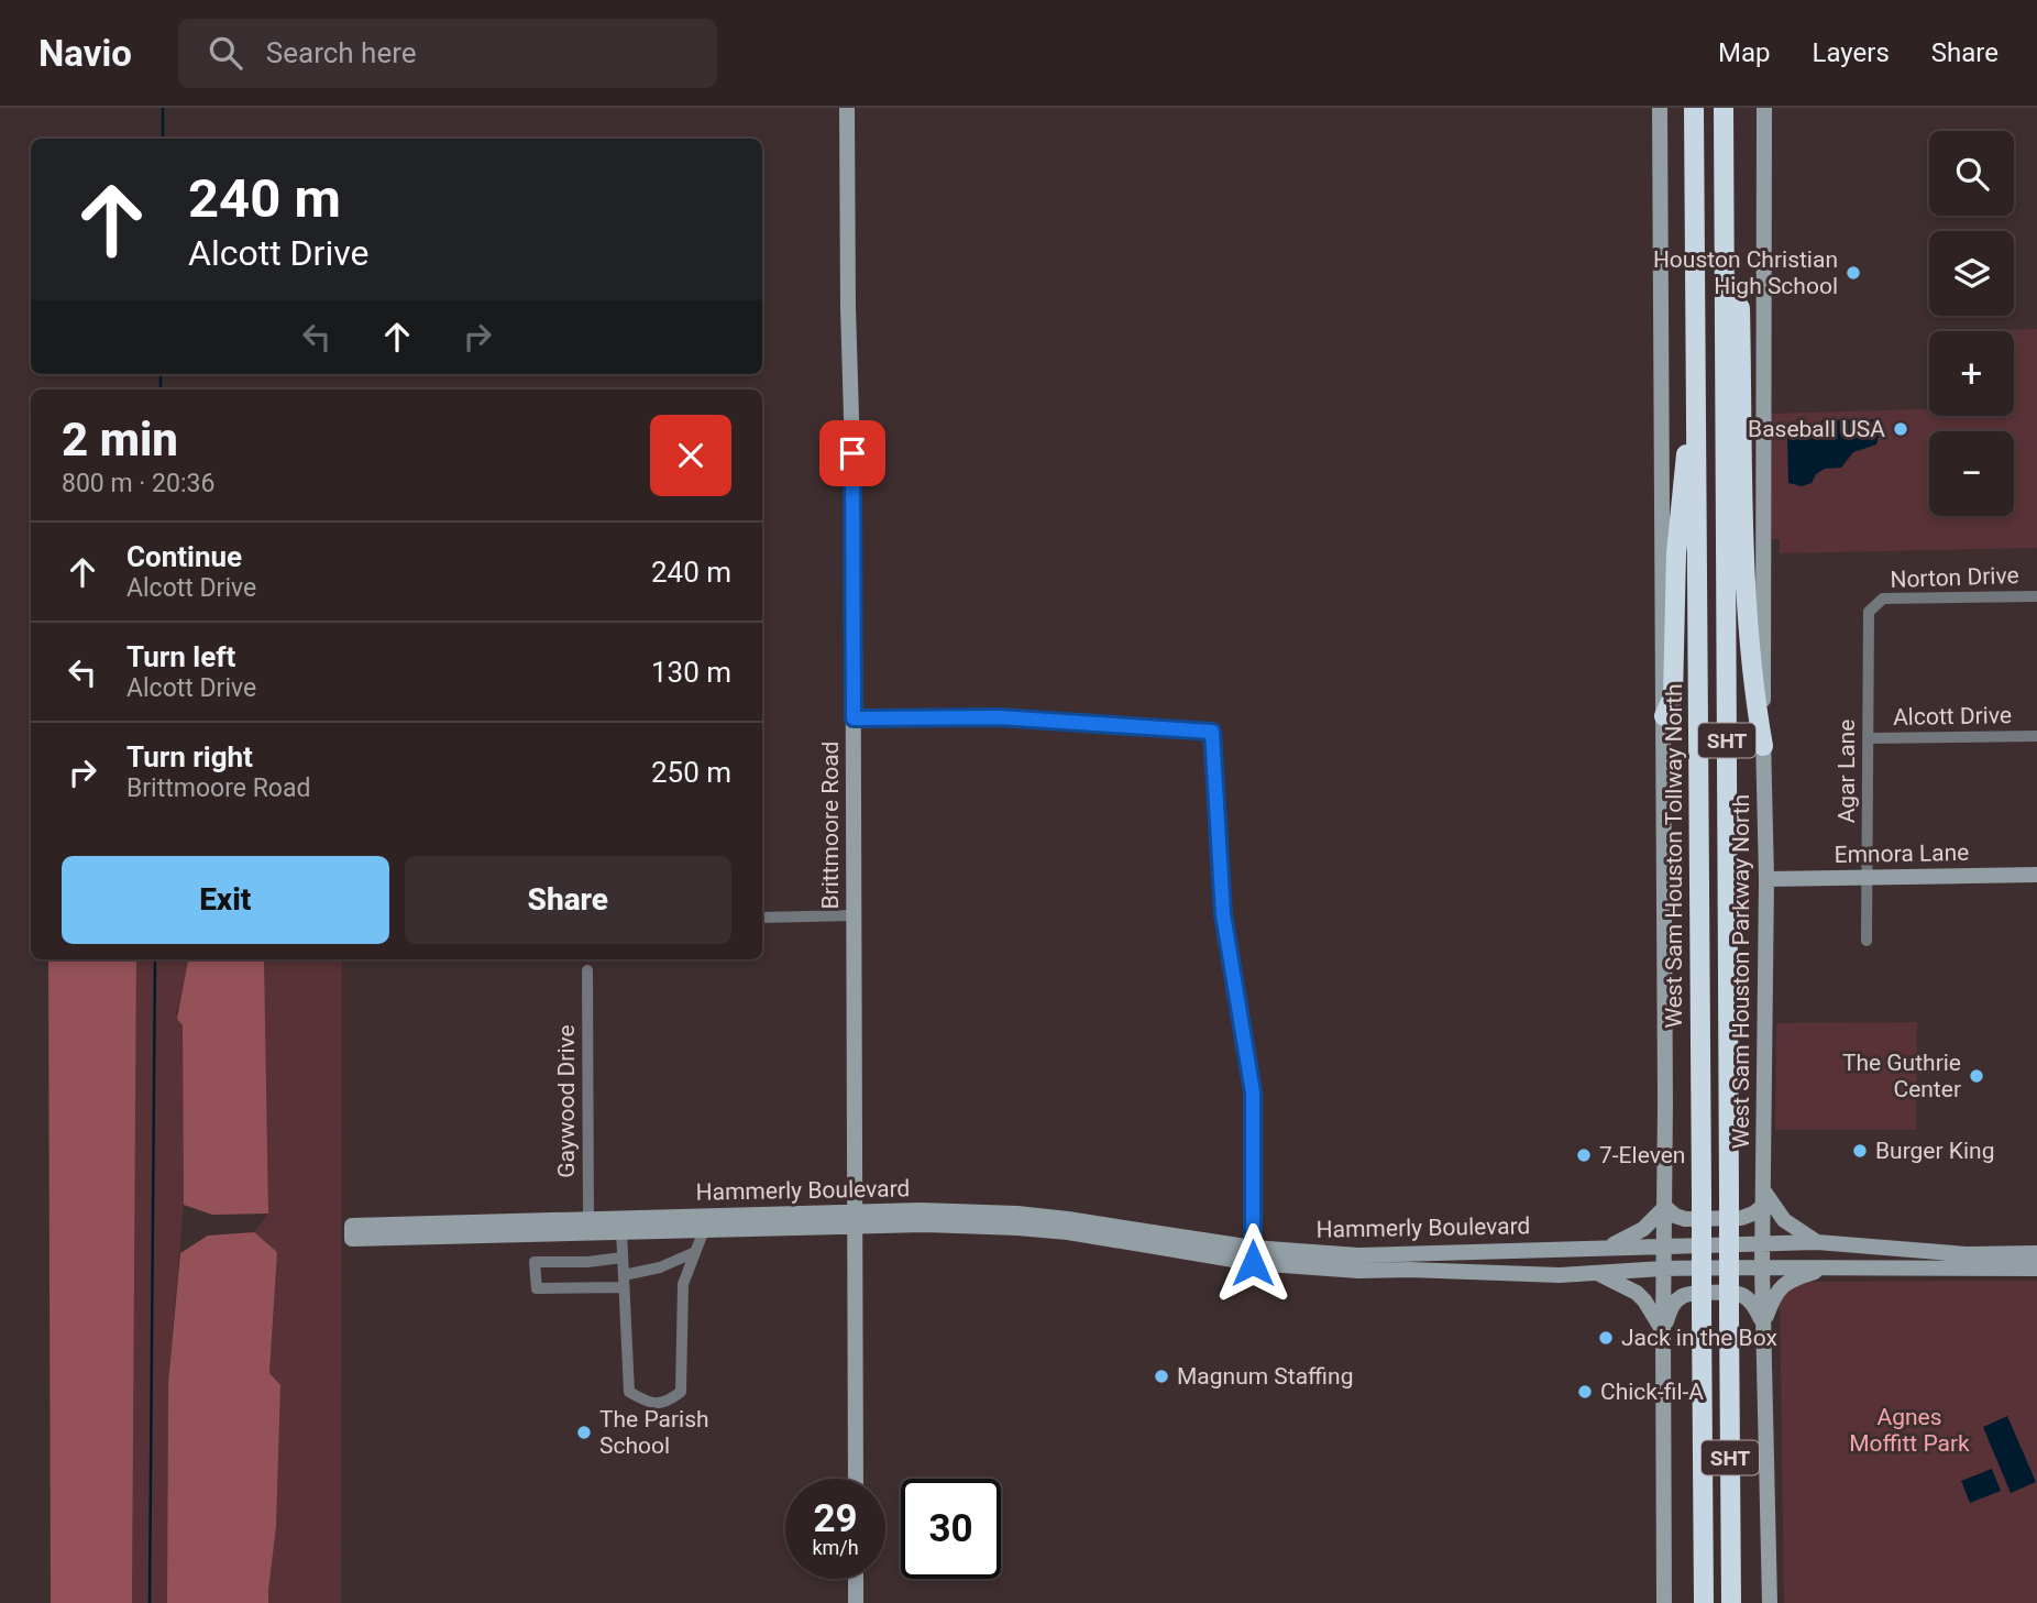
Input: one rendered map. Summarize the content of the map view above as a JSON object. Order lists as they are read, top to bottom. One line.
{"streets":{"highway":["SHT","West Sam Houston Tollway North"],"main road":["Brittmoore Road","Emnora Lane","West Sam Houston Parkway North","Hammerly Boulevard"],"street":["Norton Drive","Alcott Drive","Agar Lane","Gaywood Drive"]},"crossings":[["Norton Drive","Agar Lane"],["Alcott Drive","Agar Lane"],["Agar Lane","Emnora Lane"],["Brittmoore Road","Hammerly Boulevard"],["Emnora Lane","West Sam Houston Parkway North"],["West Sam Houston Parkway North","Hammerly Boulevard"],["Gaywood Drive","Hammerly Boulevard"]],"parks":["Agnes Moffitt Park"],"places":["Houston Christian High School","Baseball USA","The Guthrie Center","Burger King","7-Eleven","Jack in the Box","Magnum Staffing","Chick-fil-A","The Parish School"],"page":{"header":"Navio","search":"Search here","nav":["Map","Layers","Share"],"map_buttons":["+","−"],"turn":["240 m","Alcott Drive"],"heading":["2 min","800 m · 20:36"],"list":[{"name":"Continue","note":"Alcott Drive","value":"240 m"},{"name":"Turn left","note":"Alcott Drive","value":"130 m"},{"name":"Turn right","note":"Brittmoore Road","value":"250 m"}],"buttons":["Exit","Share"],"speed":"29 km/h","limit":"30"}}
